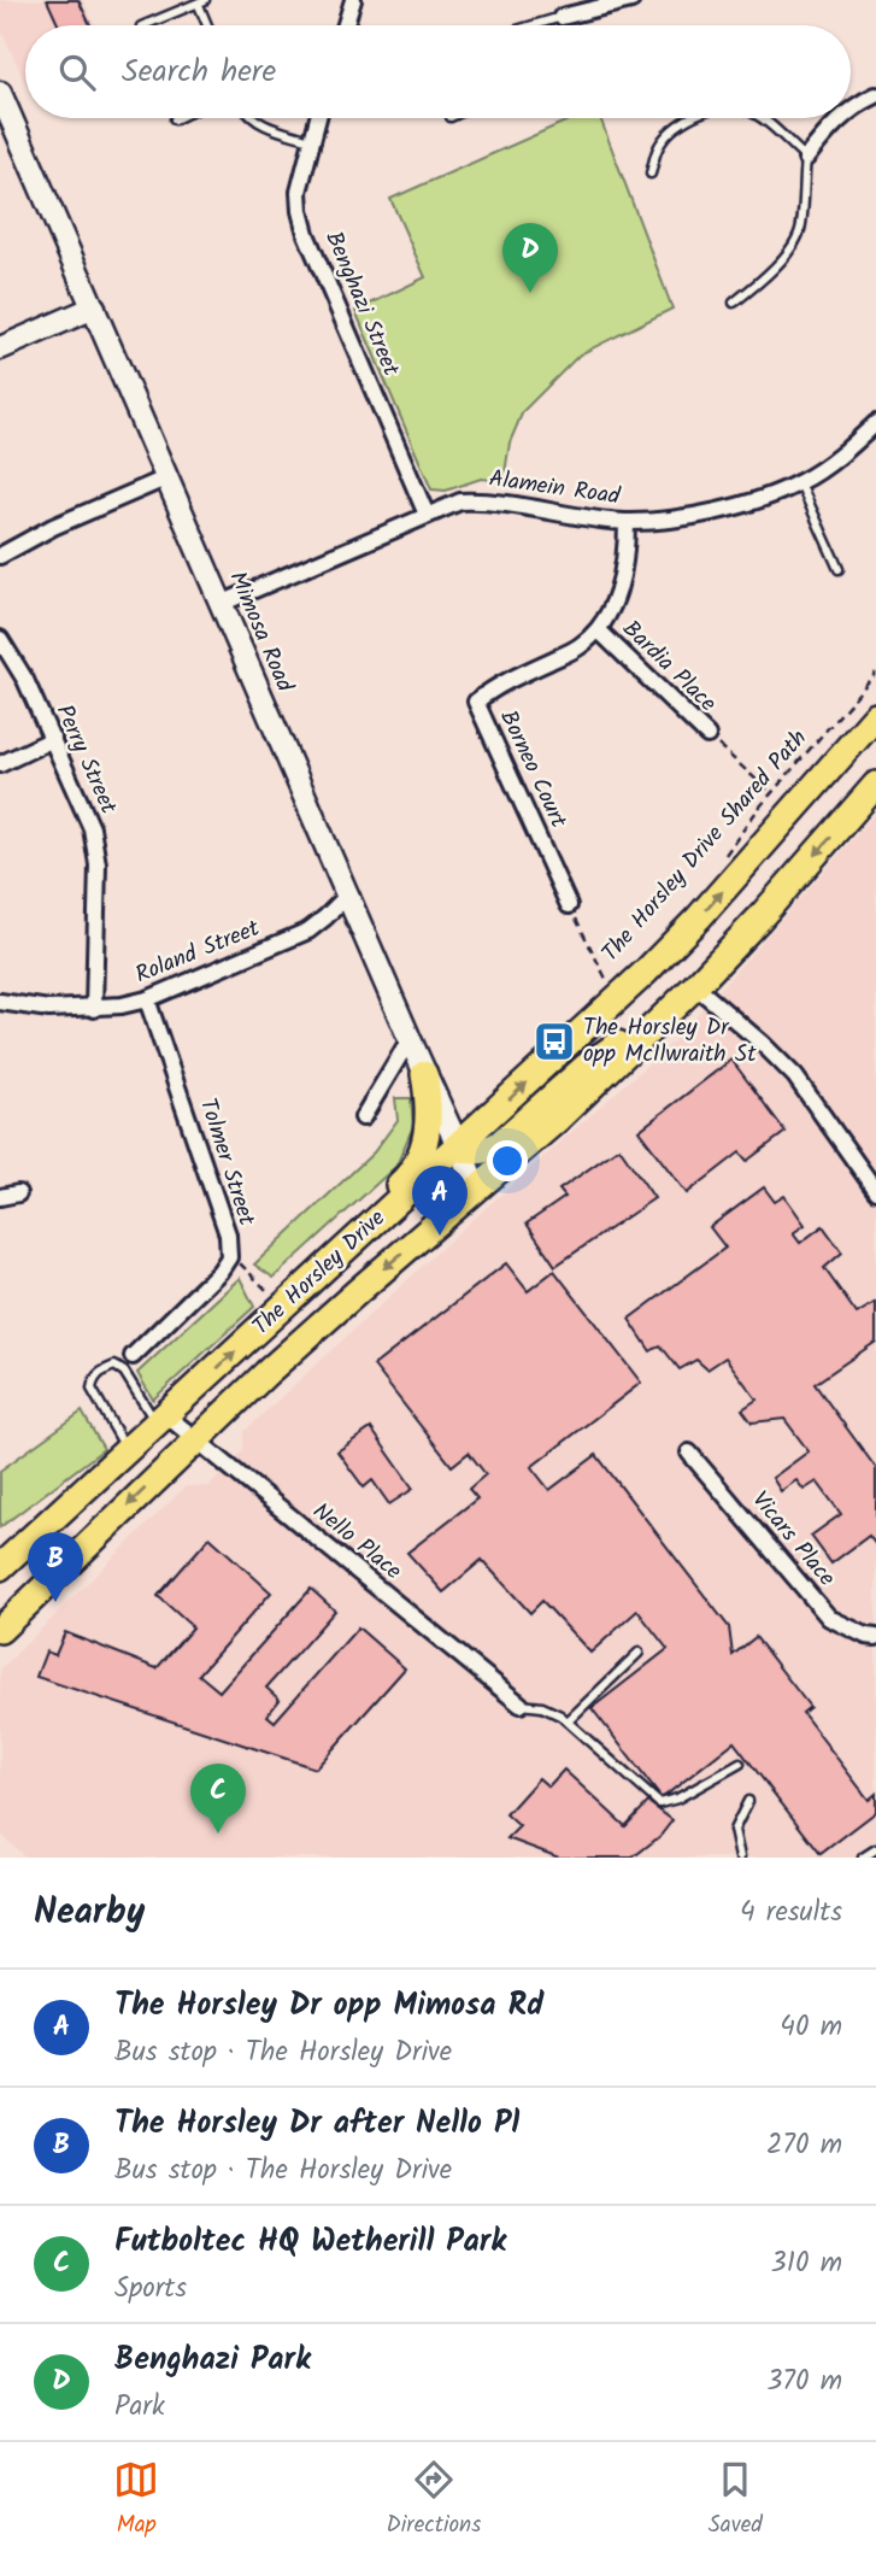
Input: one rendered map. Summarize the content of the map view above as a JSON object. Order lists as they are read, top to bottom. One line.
{"streets":{"main road":["Mimosa Road","The Horsley Drive"],"street":["Benghazi Street","Alamein Road","Bardia Place","Perry Street","Borneo Court","Roland Street","Tolmer Street","Vicars Place","Nello Place"],"path":["The Horsley Drive Shared Path"]},"crossings":[["Benghazi Street","Alamein Road"],["Alamein Road","Mimosa Road"],["Mimosa Road","Roland Street"],["Mimosa Road","The Horsley Drive"],["Bardia Place","Borneo Court"],["Perry Street","Roland Street"],["Roland Street","Tolmer Street"],["The Horsley Drive","Nello Place"]],"places":{"bus stop":["The Horsley Dr opp McIlwraith St"]},"page":{"search":"Search here","pins":["D","A","B","C"],"heading":["Nearby","4 results"],"list":[{"mark":"A","name":"The Horsley Dr opp Mimosa Rd","note":"Bus stop · The Horsley Drive","value":"40 m"},{"mark":"B","name":"The Horsley Dr after Nello Pl","note":"Bus stop · The Horsley Drive","value":"270 m"},{"mark":"C","name":"Futboltec HQ Wetherill Park","note":"Sports","value":"310 m"},{"mark":"D","name":"Benghazi Park","note":"Park","value":"370 m"}],"nav":["Map","Directions","Saved"]}}
